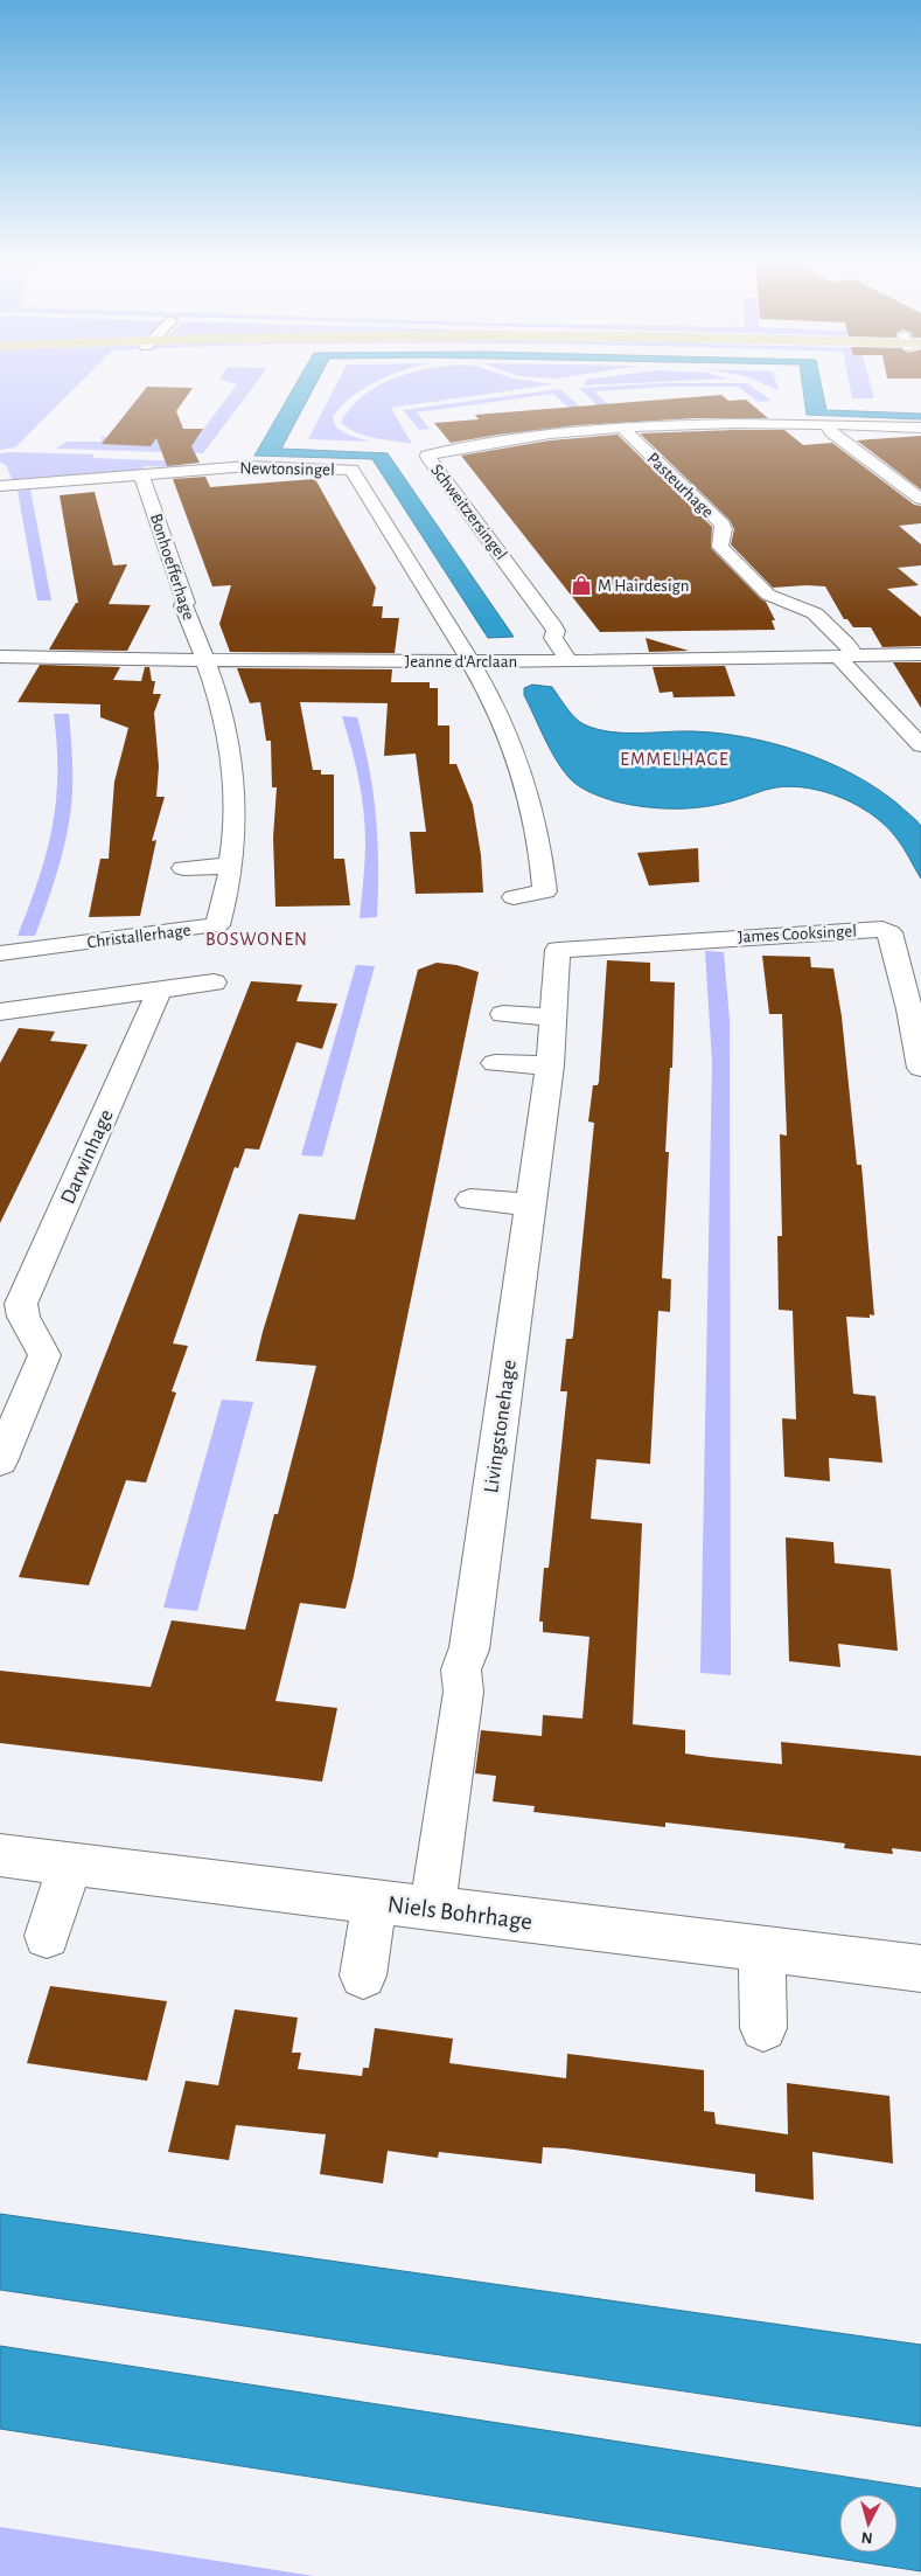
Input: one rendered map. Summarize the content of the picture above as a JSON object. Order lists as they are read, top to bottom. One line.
{"streets":{"street":["Newtonsingel","Pasteurhage","Schweitzersingel","Bonhoefferhage","Jeanne d'Arclaan","James Cooksingel","Christallerhage","Darwinhage","Livingstonehage","Niels Bohrhage"]},"crossings":[["Newtonsingel","Bonhoefferhage"],["Newtonsingel","Jeanne d'Arclaan"],["Pasteurhage","Schweitzersingel"],["Pasteurhage","Jeanne d'Arclaan"],["Schweitzersingel","Jeanne d'Arclaan"],["Bonhoefferhage","Jeanne d'Arclaan"],["Bonhoefferhage","Christallerhage"],["Jeanne d'Arclaan","Christallerhage"],["James Cooksingel","Livingstonehage"],["Livingstonehage","Niels Bohrhage"]],"districts":["EMMELHAGE","BOSWONEN"],"places":{"shop":["M Hairdesign"]},"north":"bottom"}
